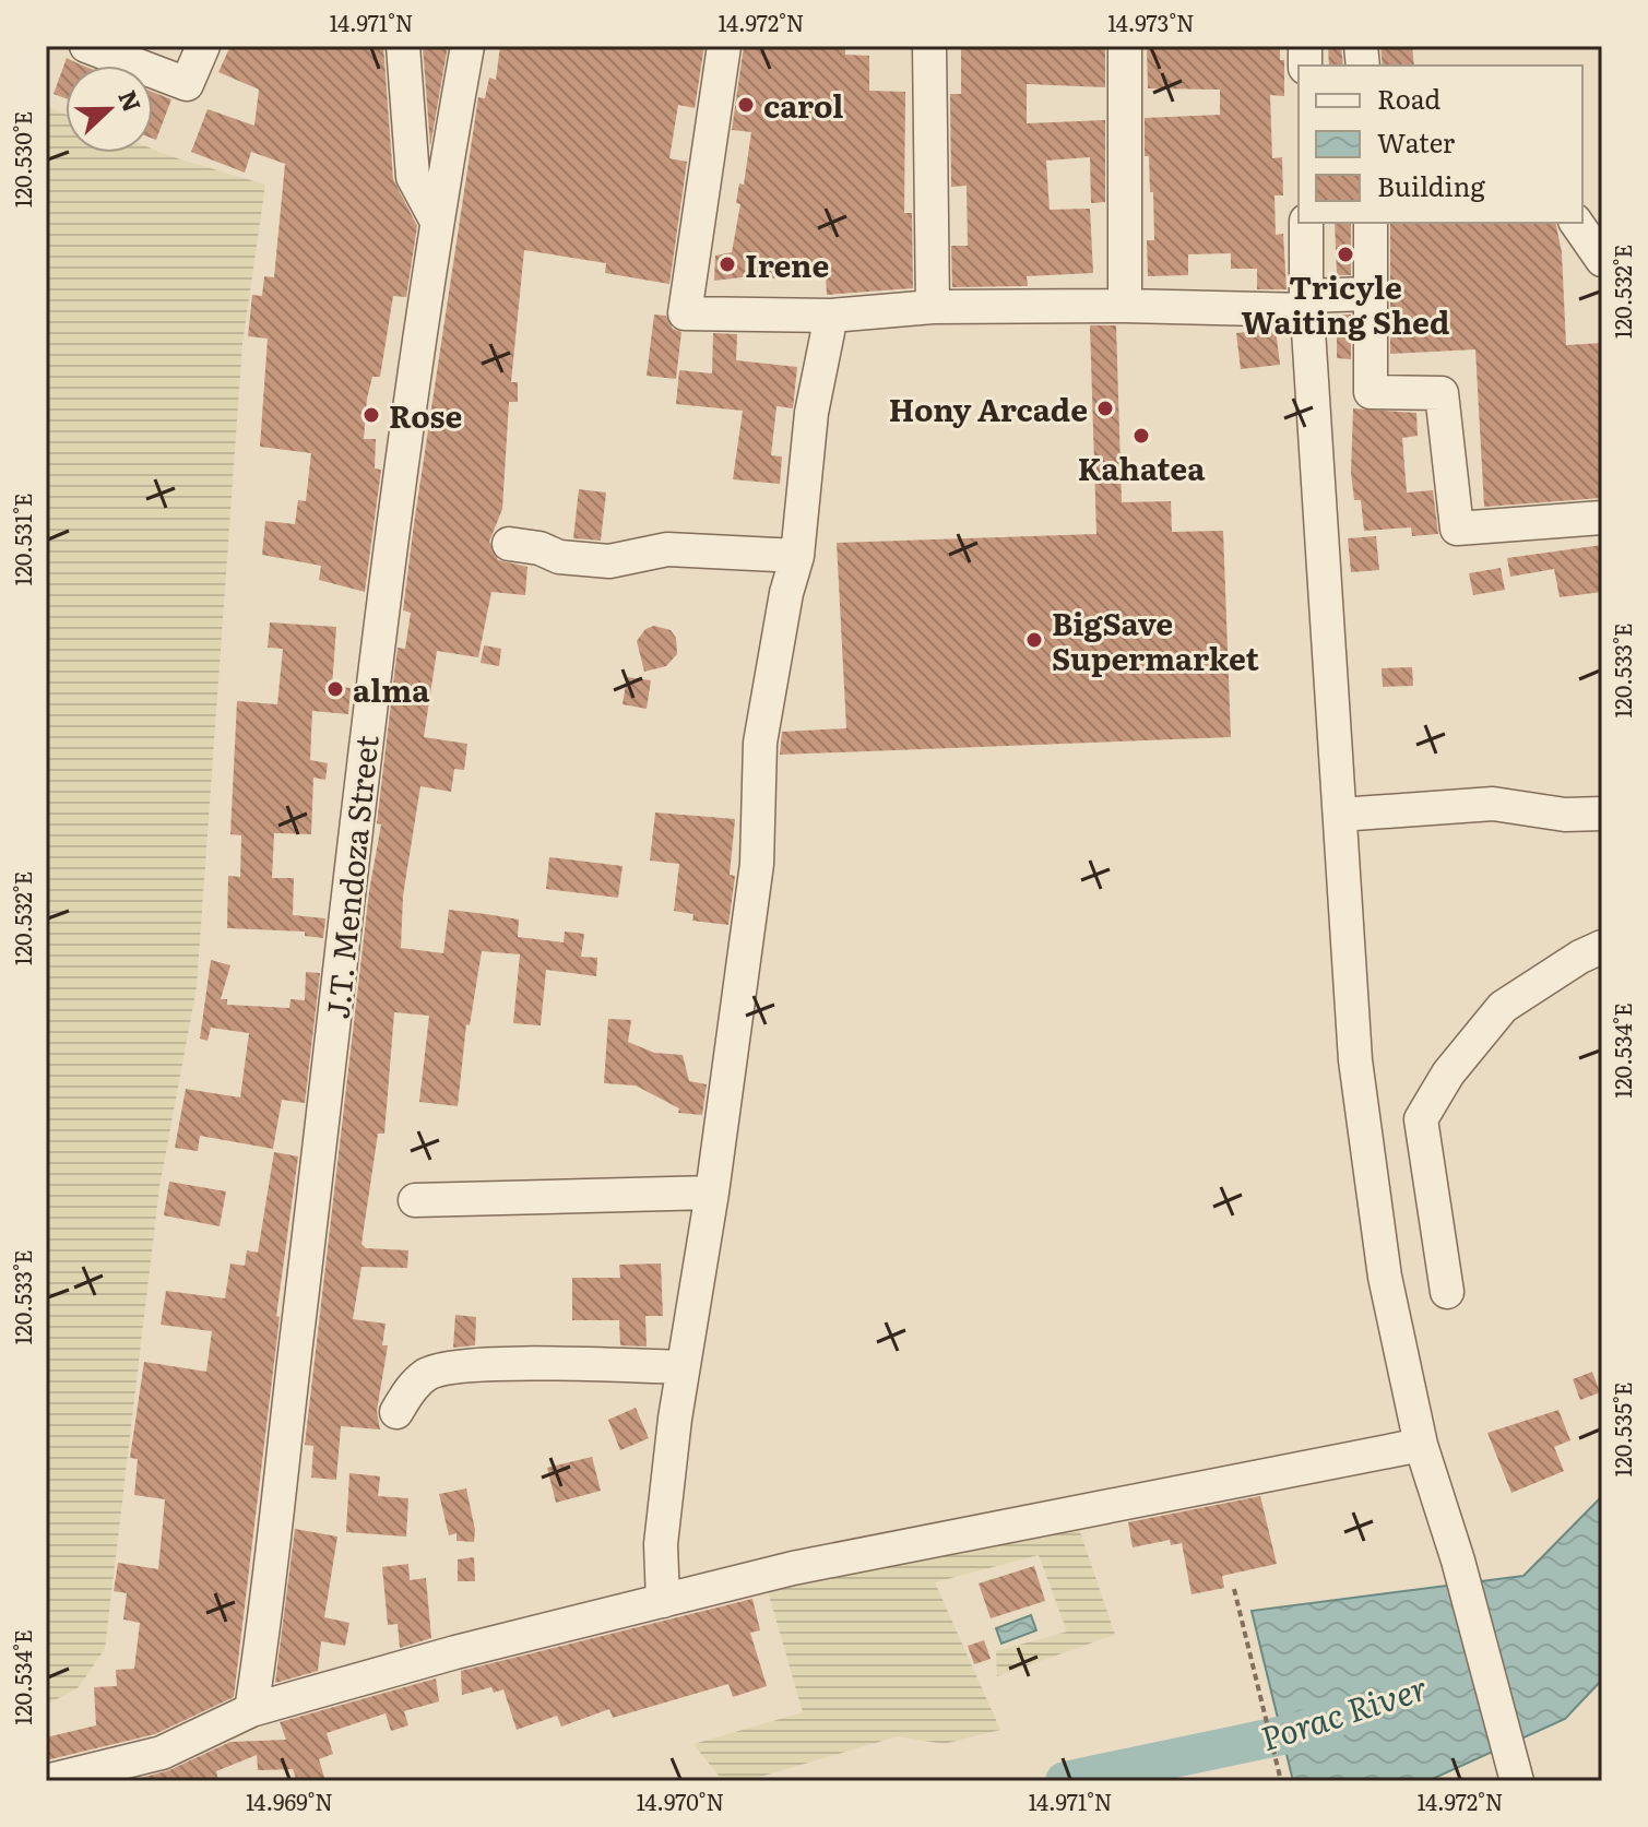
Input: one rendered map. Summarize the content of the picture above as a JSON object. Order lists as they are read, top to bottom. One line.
{"streets":{"street":["J.T. Mendoza Street"]},"water":["Porac River"],"places":["carol","Tricyle Waiting Shed","Irene","Hony Arcade","Rose","Kahatea","BigSave Supermarket","alma"],"legend":["Road","Water","Building"],"north":"right","coordinates":["14.971°N","14.972°N","14.973°N","120.530°E","120.532°E","120.531°E","120.533°E","120.534°E","120.535°E","14.969°N","14.970°N"]}
